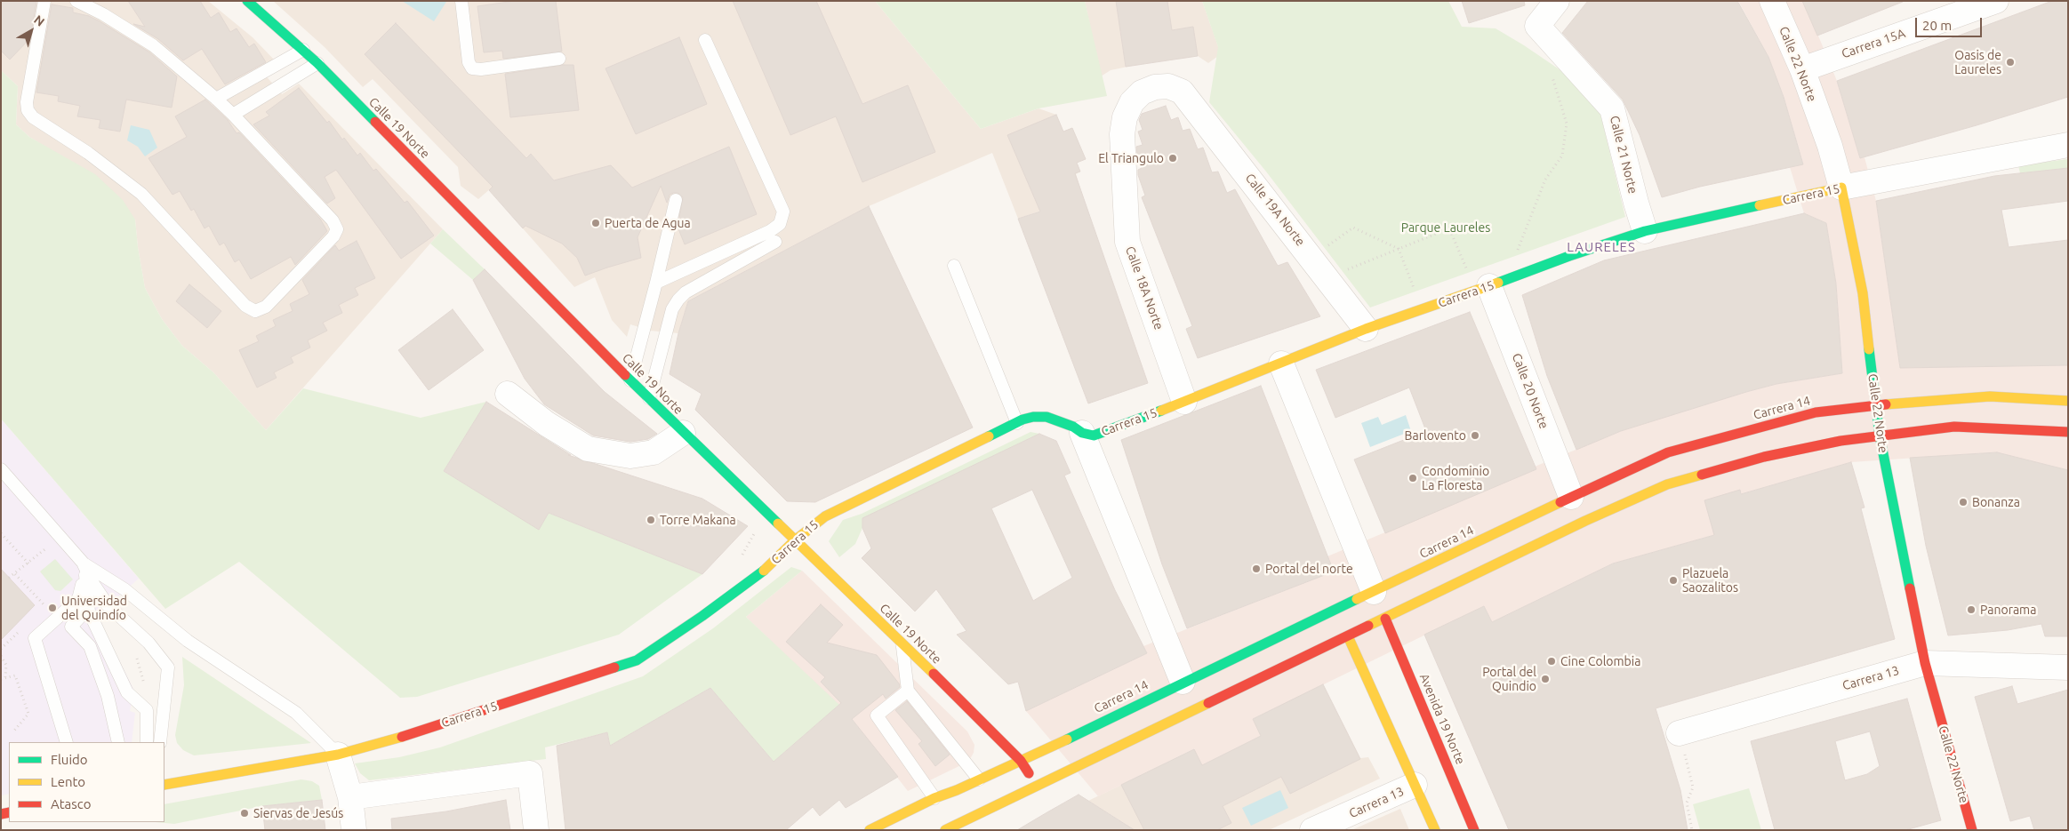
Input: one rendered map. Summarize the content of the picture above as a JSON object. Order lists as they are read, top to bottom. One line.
{"streets":{"street":["Carrera 15A","Calle 22 Norte","Calle 19 Norte","Calle 21 Norte","Carrera 15","Calle 19A Norte","Calle 18A Norte","Calle 20 Norte","Carrera 14","Carrera 13","Avenida 19 Norte"]},"crossings":[["Carrera 15A","Calle 22 Norte"],["Calle 22 Norte","Carrera 15"],["Calle 22 Norte","Carrera 14"],["Calle 22 Norte","Carrera 13"],["Calle 19 Norte","Carrera 15"],["Calle 19 Norte","Carrera 14"],["Calle 21 Norte","Carrera 15"],["Carrera 15","Calle 19A Norte"],["Carrera 15","Calle 18A Norte"],["Carrera 15","Calle 20 Norte"],["Calle 19A Norte","Calle 18A Norte"],["Calle 20 Norte","Carrera 14"]],"districts":["LAURELES"],"parks":["Parque Laureles"],"places":["Oasis de Laureles","El Triangulo","Puerta de Agua","Barlovento","Condominio La Floresta","Bonanza","Torre Makana","Portal del norte","Plazuela Saozalitos","Universidad del Quindío","Panorama","Cine Colombia","Portal del Quindio","Siervas de Jesús"],"legend":["Fluido","Lento","Atasco"],"scale_bar":"20 m","north":"top right"}
